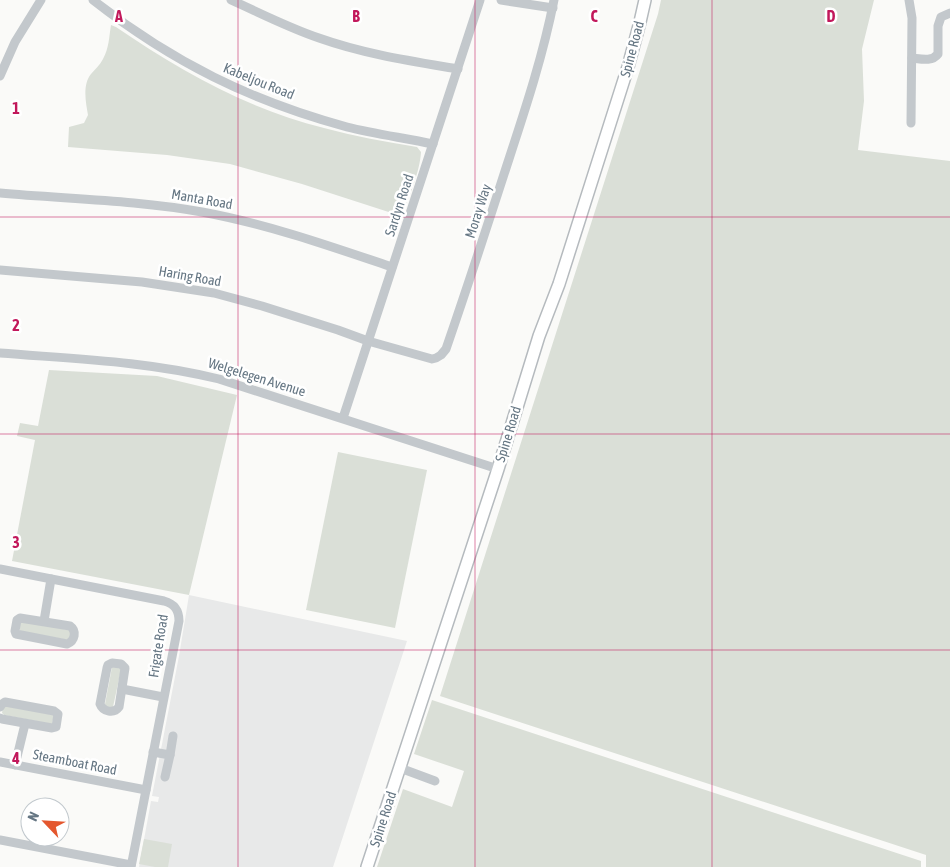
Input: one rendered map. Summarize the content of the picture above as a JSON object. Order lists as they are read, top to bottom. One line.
{"streets":{"main road":["Spine Road"],"street":["Kabeljou Road","Manta Road","Sardyn Road","Moray Way","Haring Road","Welgelegen Avenue","Frigate Road","Steamboat Road"]},"crossings":[["Spine Road","Welgelegen Avenue"],["Kabeljou Road","Sardyn Road"],["Manta Road","Sardyn Road"],["Sardyn Road","Moray Way"],["Sardyn Road","Haring Road"],["Sardyn Road","Welgelegen Avenue"],["Moray Way","Haring Road"],["Frigate Road","Steamboat Road"]],"north":"top left","grid":{"columns":["A","B","C","D"],"rows":["1","2","3","4"]}}
